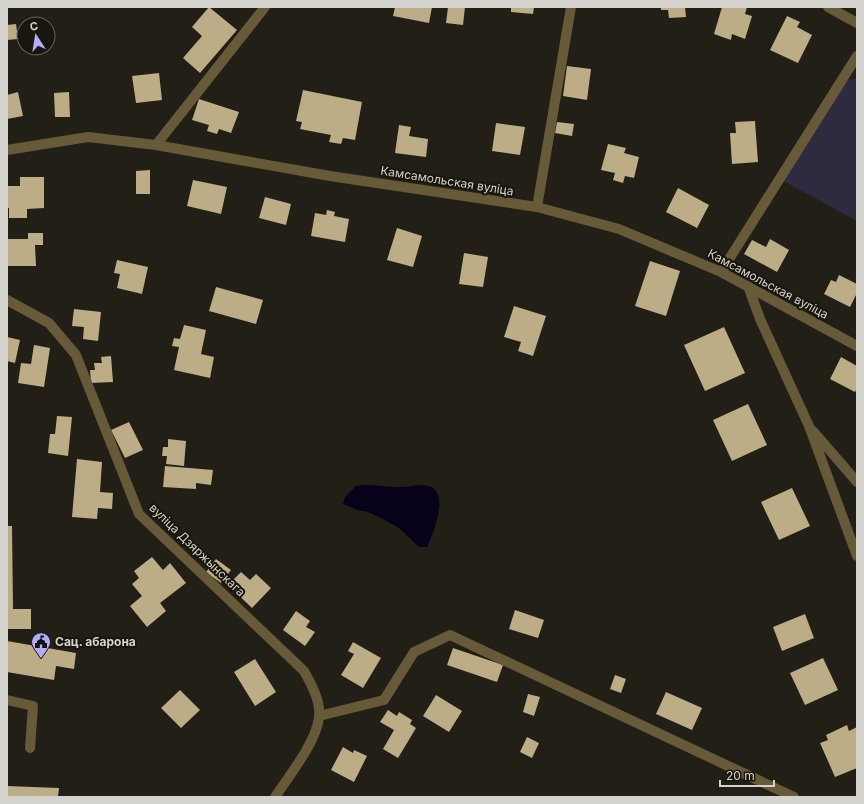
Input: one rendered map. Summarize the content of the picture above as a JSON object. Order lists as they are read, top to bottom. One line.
{"streets":{"street":["Камсамольская вуліца","вуліца Дзяржынскага"]},"places":{"public building":["Сац. абарона"]},"scale_bar":"20 m","north":"top"}
